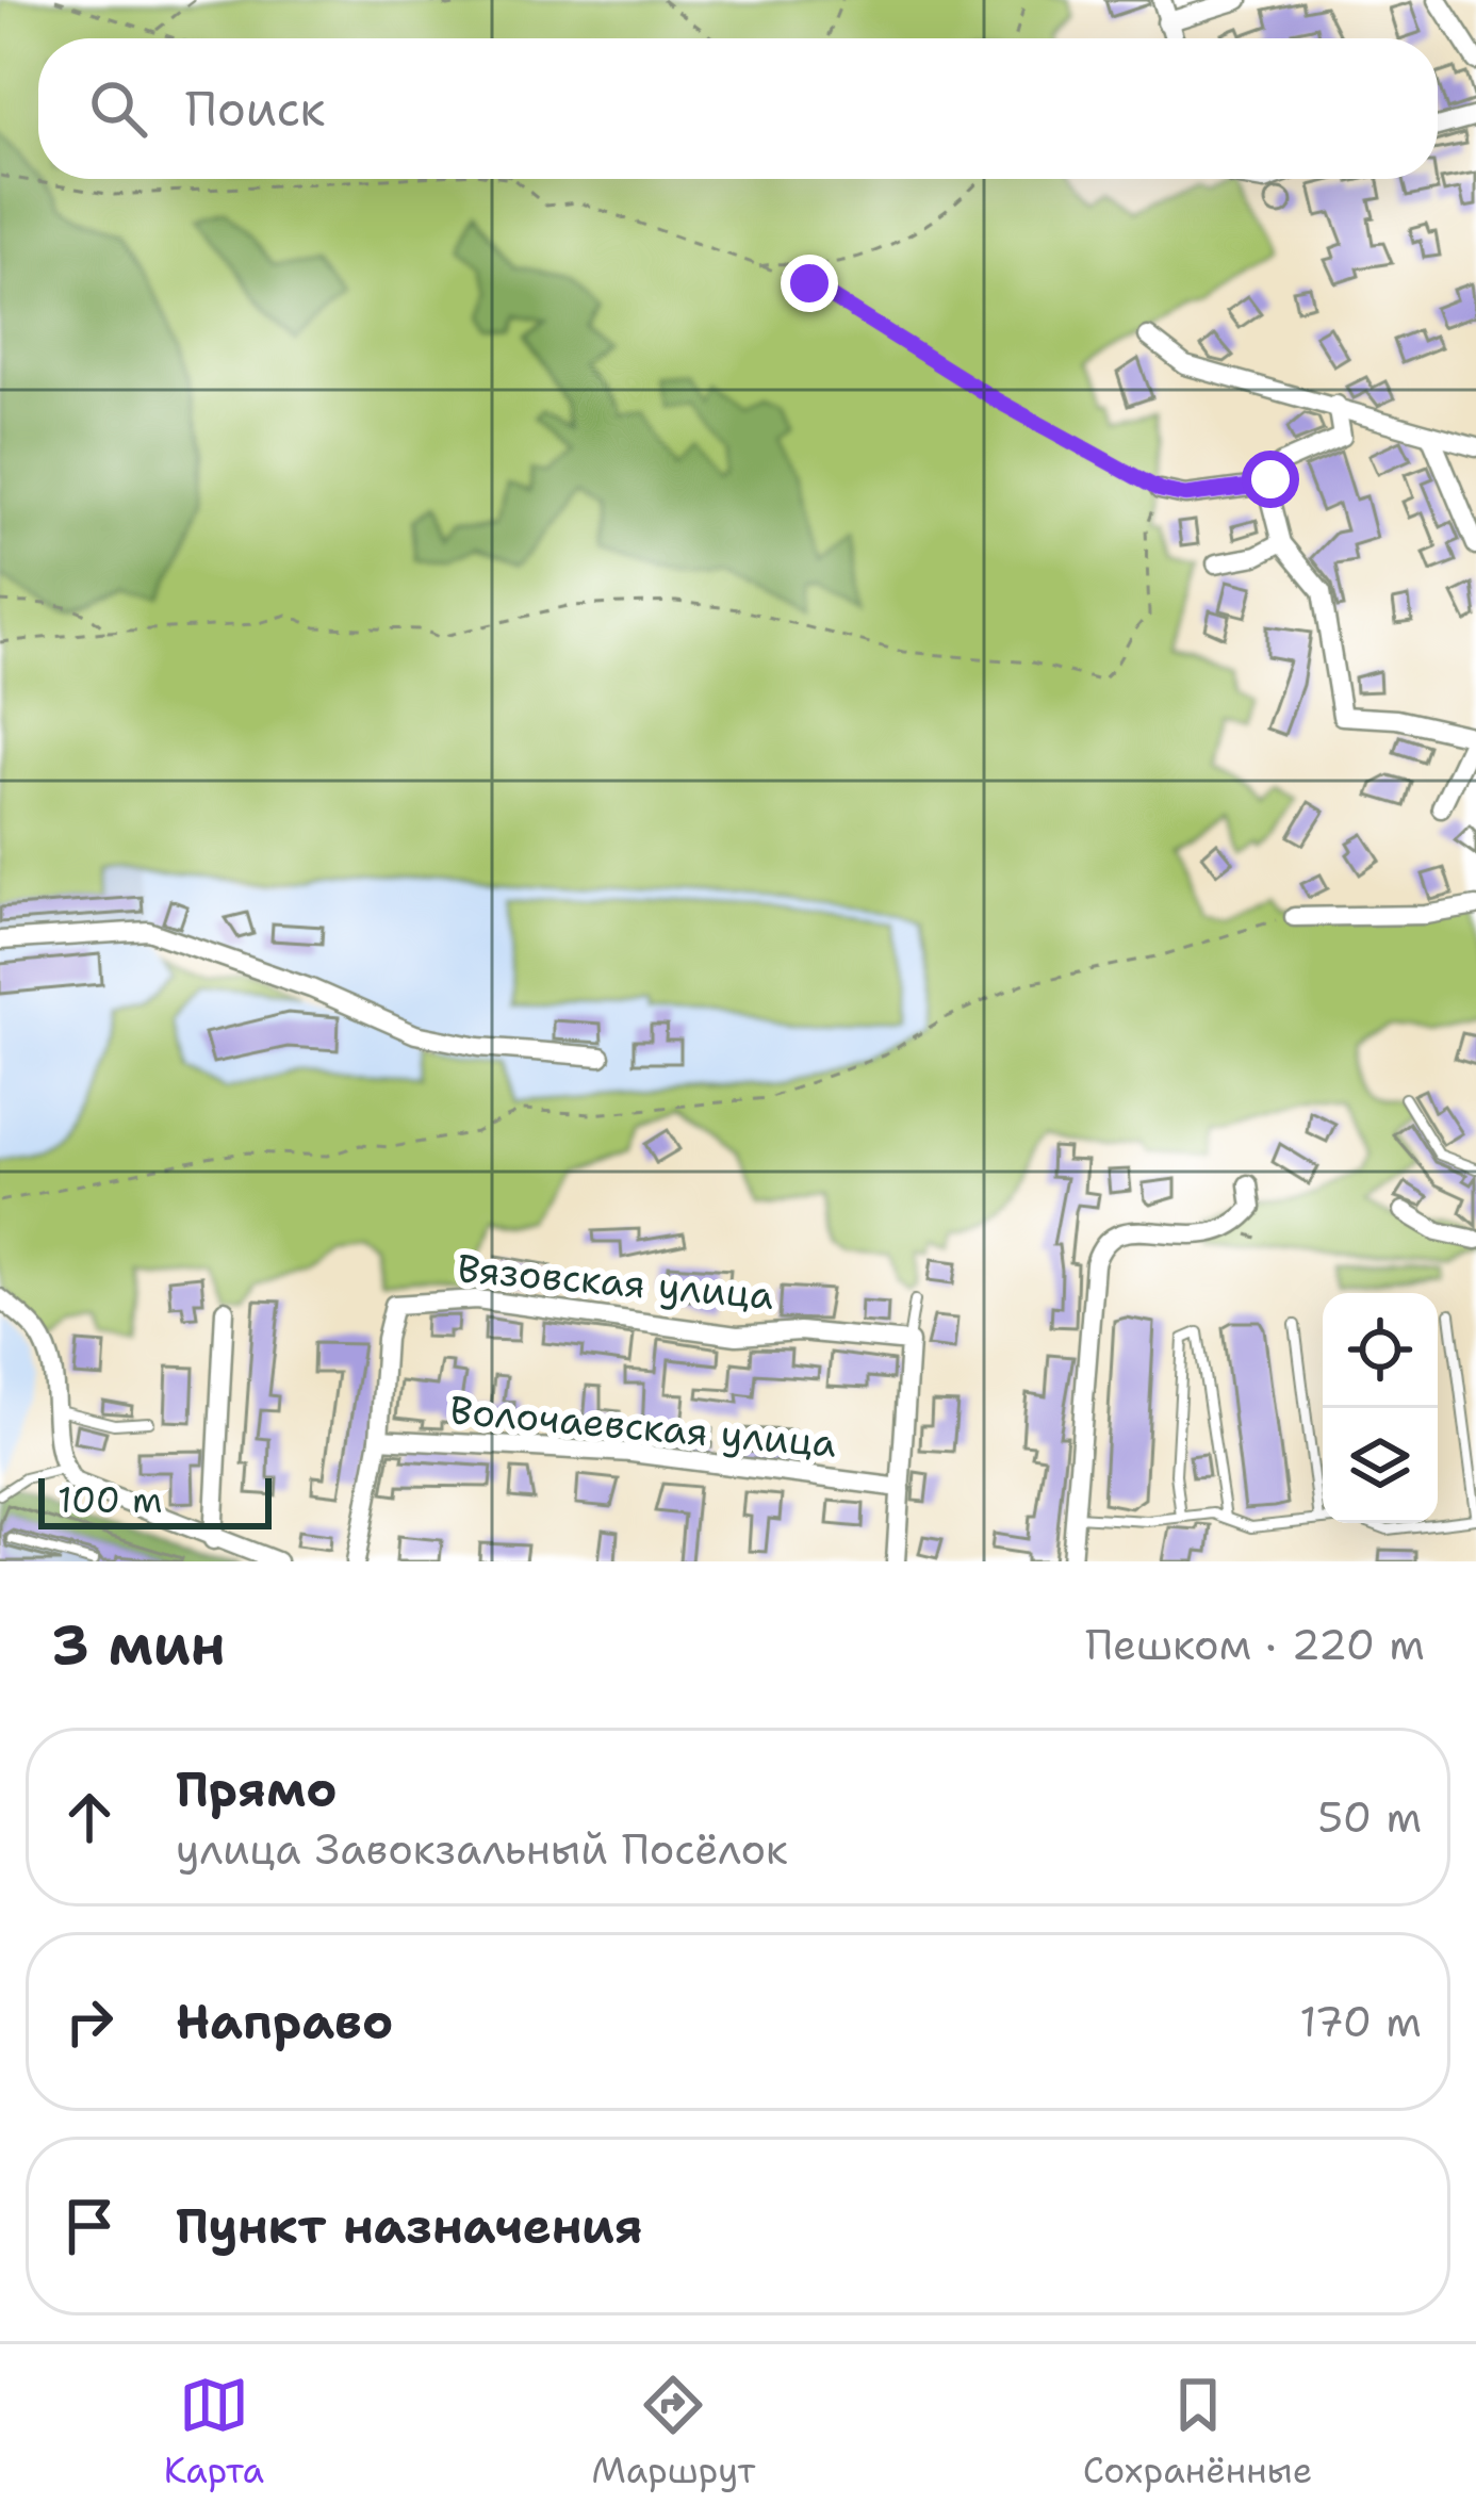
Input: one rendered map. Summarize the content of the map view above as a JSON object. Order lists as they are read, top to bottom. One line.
{"streets":{"street":["Вязовская улица","Волочаевская улица"]},"crossings":[["Вязовская улица","Волочаевская улица"]],"scale_bar":"100 m","page":{"search":"Поиск","scale":"100 m","heading":["3 мин","Пешком · 220 m"],"list":[["Прямо","улица Завокзальный Посёлок","50 m"],["Направо","170 m"],"Пункт назначения"],"nav":["Карта","Маршрут","Сохранённые"]}}
